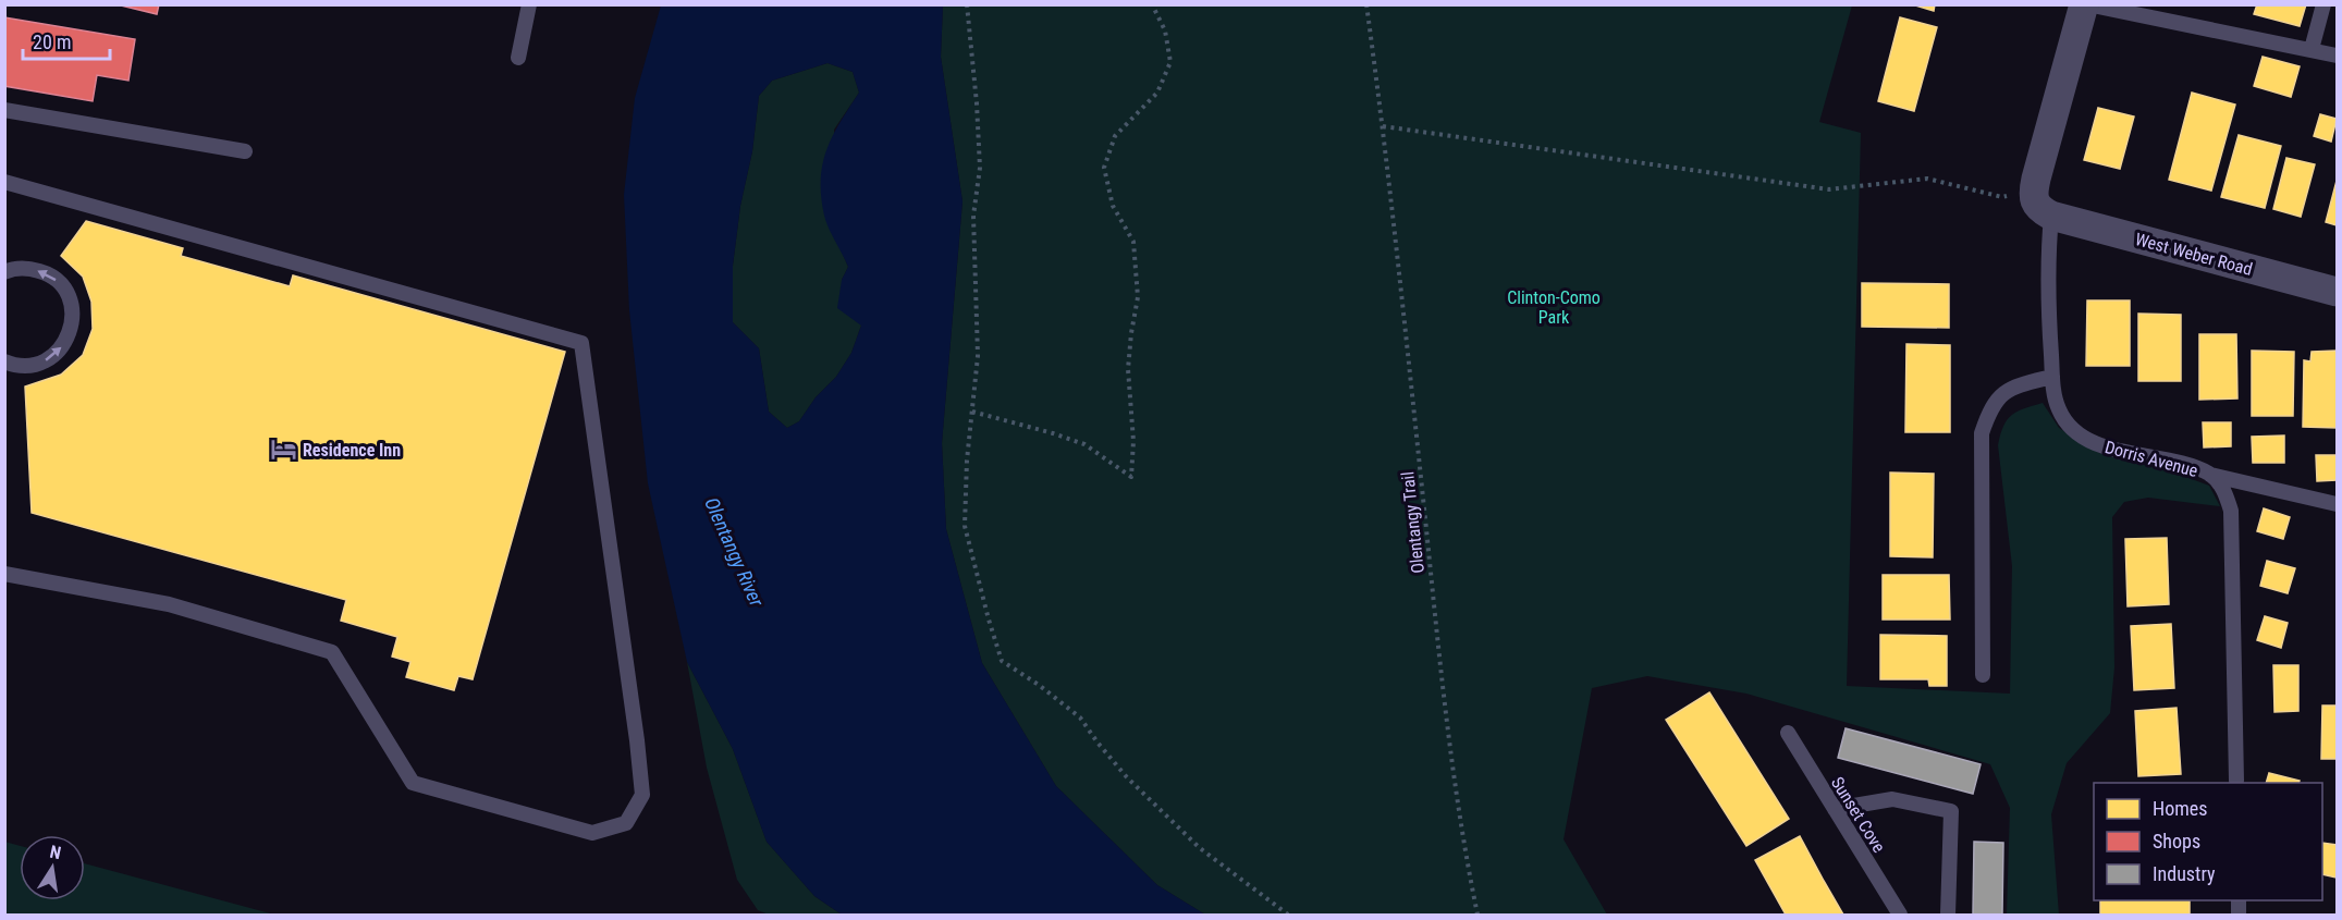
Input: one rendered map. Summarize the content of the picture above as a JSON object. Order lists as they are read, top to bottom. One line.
{"streets":{"street":["West Weber Road"],"lane":["Dorris Avenue","Sunset Cove"],"path":["Olentangy Trail"]},"crossings":[["West Weber Road","Dorris Avenue"]],"water":["Olentangy River"],"parks":["Clinton-Como Park"],"places":{"hotel":["Residence Inn"]},"legend":["Homes","Shops","Industry"],"scale_bar":"20 m","north":"top"}
